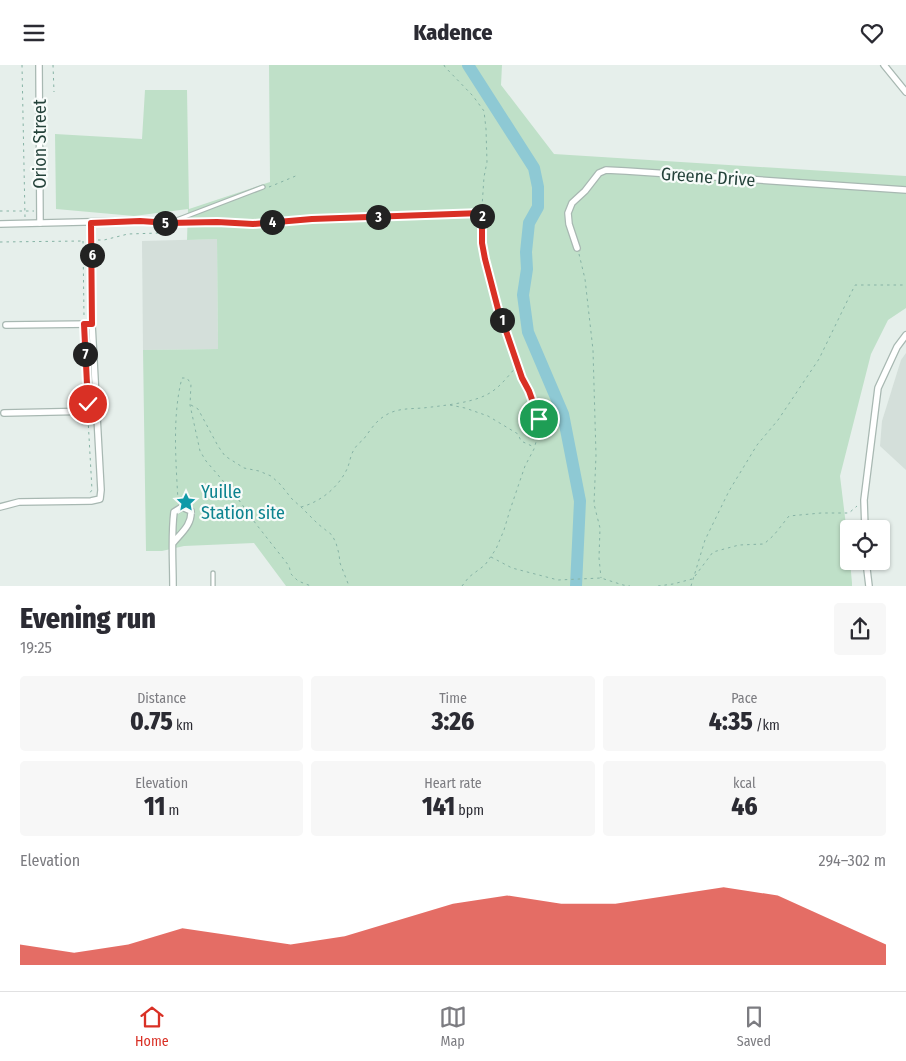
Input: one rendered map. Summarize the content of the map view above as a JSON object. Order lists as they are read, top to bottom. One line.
{"streets":{"street":["Orion Street","Greene Drive"]},"places":{"place":["Yuille Station site"]},"page":{"header":"Kadence","pins":["2","3","4","5","6","1","7"],"heading":["Evening run","19:25"],"stats":[["Distance","0.75 km"],["Time","3:26"],["Pace","4:35 /km"],["Elevation","11 m"],["Heart rate","141 bpm"],["kcal","46"]],"chart":["Elevation","294–302 m"],"tabs":["Home","Map","Saved"]}}
